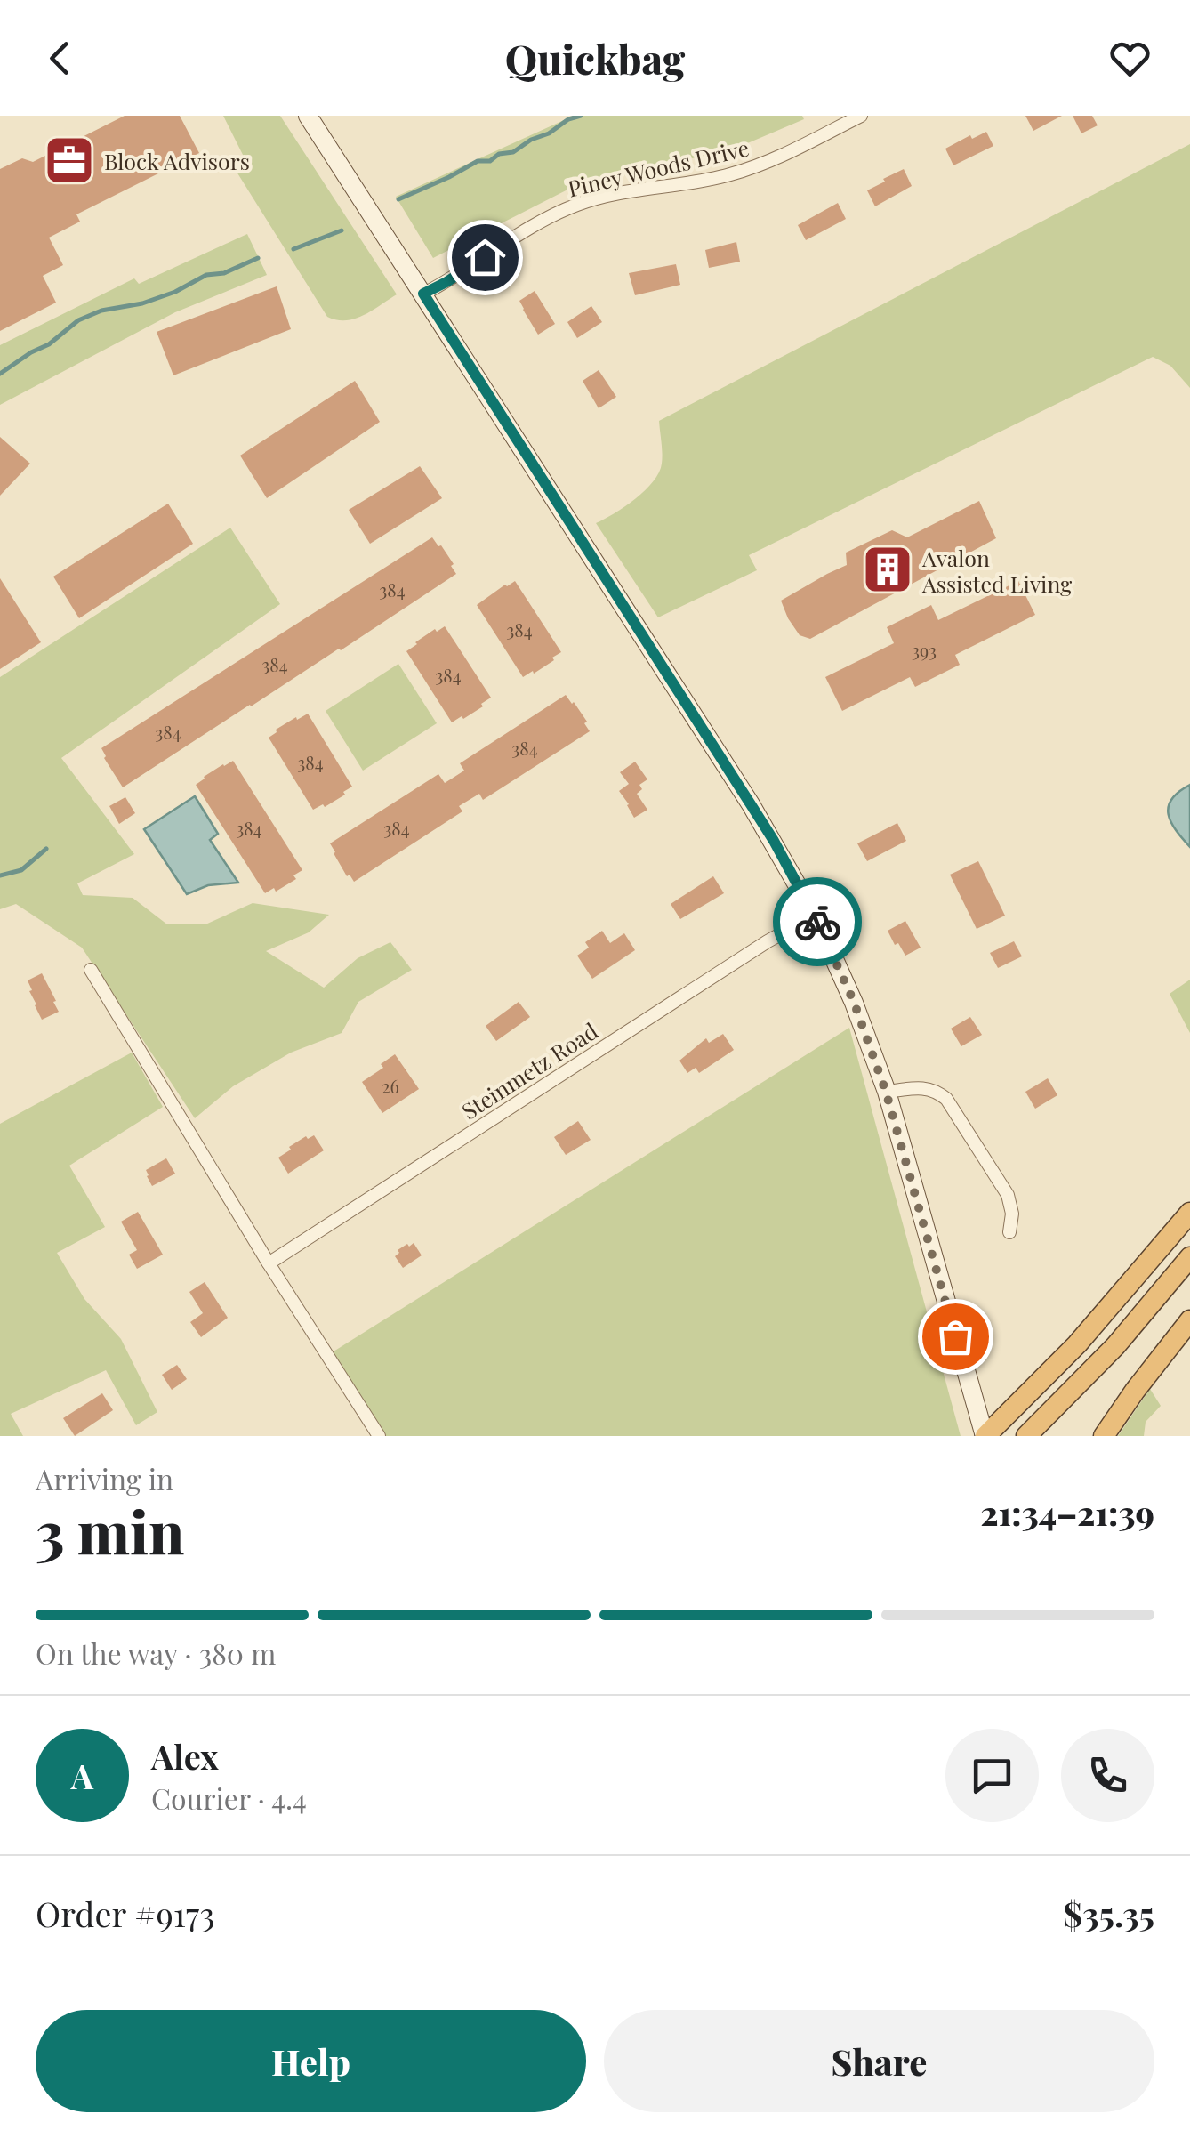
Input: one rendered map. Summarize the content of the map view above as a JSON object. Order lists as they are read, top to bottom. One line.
{"streets":{"street":["Piney Woods Drive","Steinmetz Road"]},"places":{"office":["Block Advisors"],"building":["Avalon Assisted Living"]},"house_numbers":["384","384","393","384","384","384","384","384","384","384","26"],"page":{"header":"Quickbag","heading":["3 min","Arriving in","21:34–21:39"],"panel":["Alex","Courier · 4.4","Order #9173","$35.35"],"bar":"On the way · 380 m","round":"A","buttons":["Help","Share"]}}
